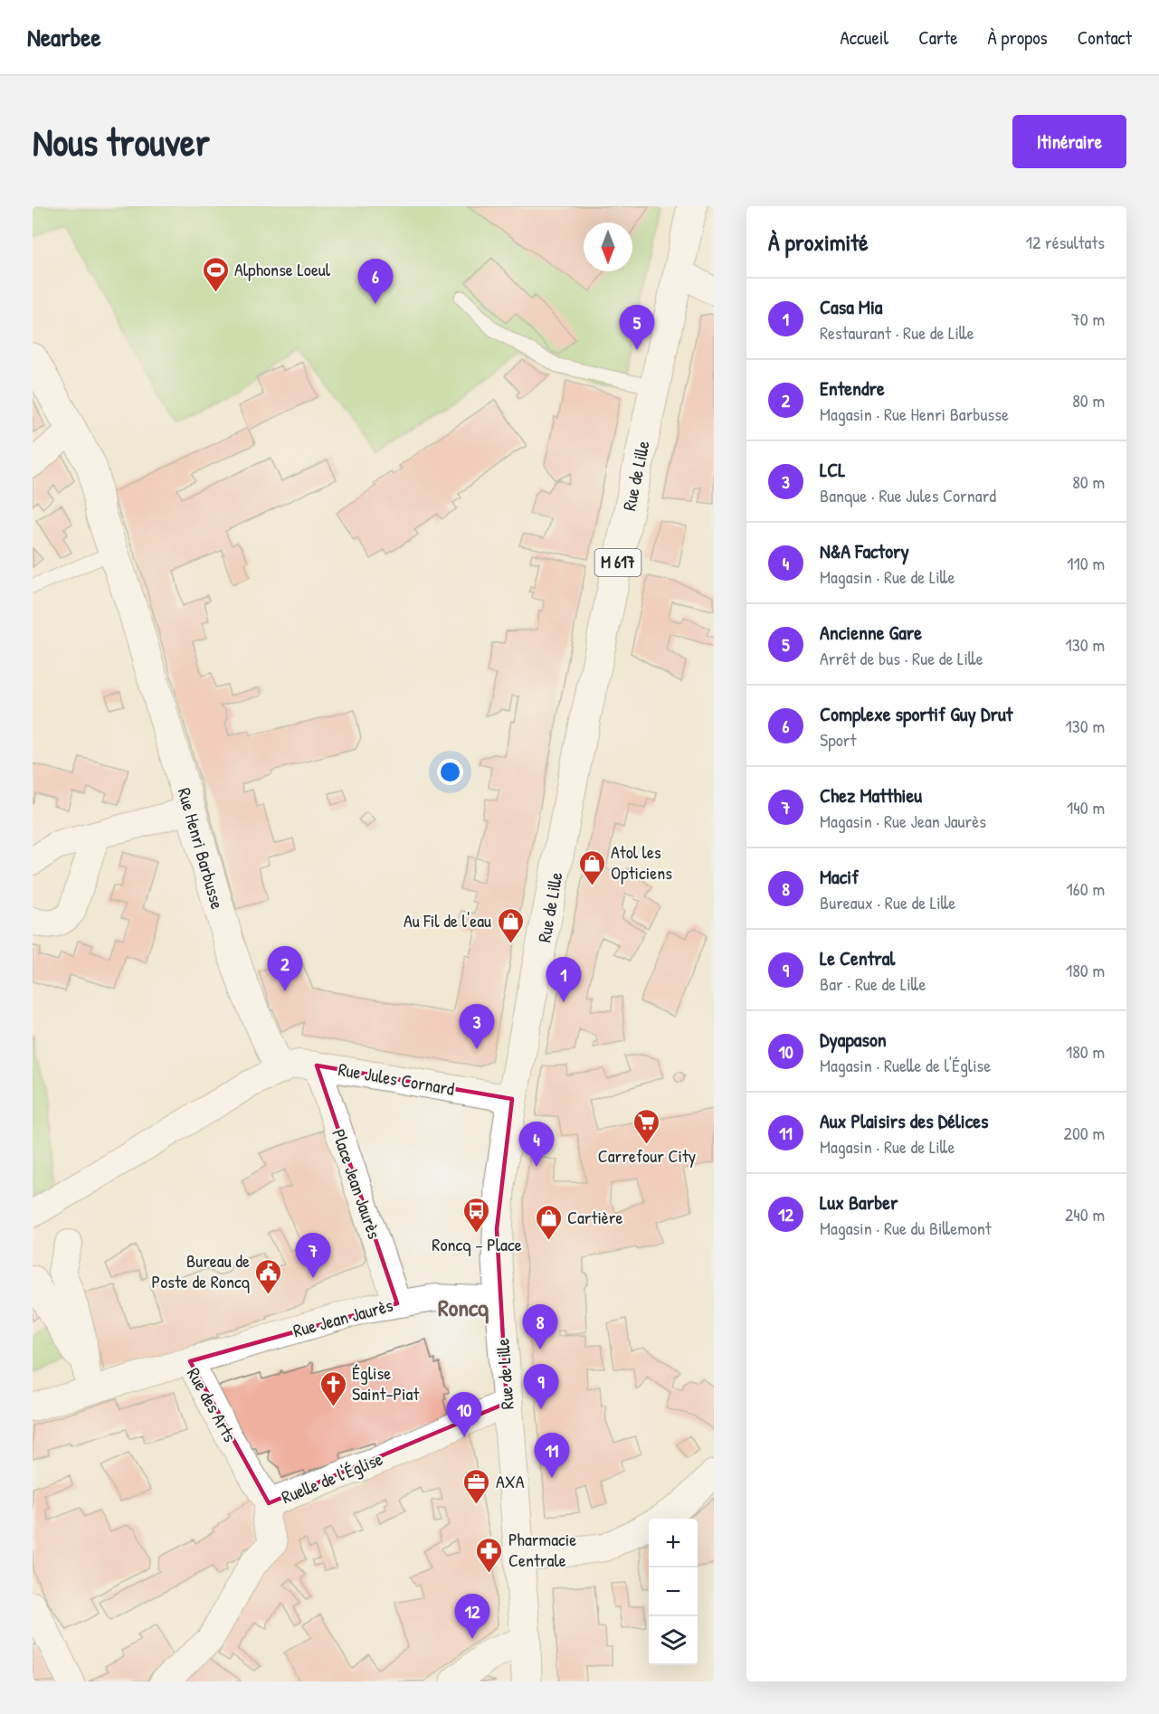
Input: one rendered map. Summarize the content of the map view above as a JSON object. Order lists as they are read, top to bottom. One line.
{"streets":{"main road":["Rue de Lille","M 617","Rue Henri Barbusse"],"street":["Rue Jules Cornard","Place Jean Jaurès","Rue Jean Jaurès","Rue des Arts","Ruelle de l'Église"]},"crossings":[["Rue de Lille","Rue Jules Cornard"],["Rue de Lille","Rue Jean Jaurès"],["Rue de Lille","Ruelle de l'Église"],["Rue Henri Barbusse","Rue Jules Cornard"],["Rue Jules Cornard","Place Jean Jaurès"],["Place Jean Jaurès","Rue Jean Jaurès"],["Rue Jean Jaurès","Rue des Arts"],["Rue des Arts","Ruelle de l'Église"]],"districts":["Roncq"],"places":{"sports":["Alphonse Loeul"],"shop":["Atol les Opticiens","Au Fil de l'eau","Cartière"],"supermarket":["Carrefour City"],"bus stop":["Roncq – Place"],"public building":["Bureau de Poste de Roncq"],"church":["Église Saint-Piat"],"office":["AXA"],"pharmacy":["Pharmacie Centrale"]},"north":"bottom","page":{"header":"Nearbee","nav":["Accueil","Carte","À propos","Contact"],"buttons":"Itinéraire","title":"Nous trouver","heading":["À proximité","12 résultats"],"pins":["6","5","2","1","3","4","7","8","9","10","11","12"],"list":[{"mark":"1","name":"Casa Mia","note":"Restaurant · Rue de Lille","value":"70 m"},{"mark":"2","name":"Entendre","note":"Magasin · Rue Henri Barbusse","value":"80 m"},{"mark":"3","name":"LCL","note":"Banque · Rue Jules Cornard","value":"80 m"},{"mark":"4","name":"N&A Factory","note":"Magasin · Rue de Lille","value":"110 m"},{"mark":"5","name":"Ancienne Gare","note":"Arrêt de bus · Rue de Lille","value":"130 m"},{"mark":"6","name":"Complexe sportif Guy Drut","note":"Sport","value":"130 m"},{"mark":"7","name":"Chez Matthieu","note":"Magasin · Rue Jean Jaurès","value":"140 m"},{"mark":"8","name":"Macif","note":"Bureaux · Rue de Lille","value":"160 m"},{"mark":"9","name":"Le Central","note":"Bar · Rue de Lille","value":"180 m"},{"mark":"10","name":"Dyapason","note":"Magasin · Ruelle de l'Église","value":"180 m"},{"mark":"11","name":"Aux Plaisirs des Délices","note":"Magasin · Rue de Lille","value":"200 m"},{"mark":"12","name":"Lux Barber","note":"Magasin · Rue du Billemont","value":"240 m"}],"map_buttons":["+","−"]}}
